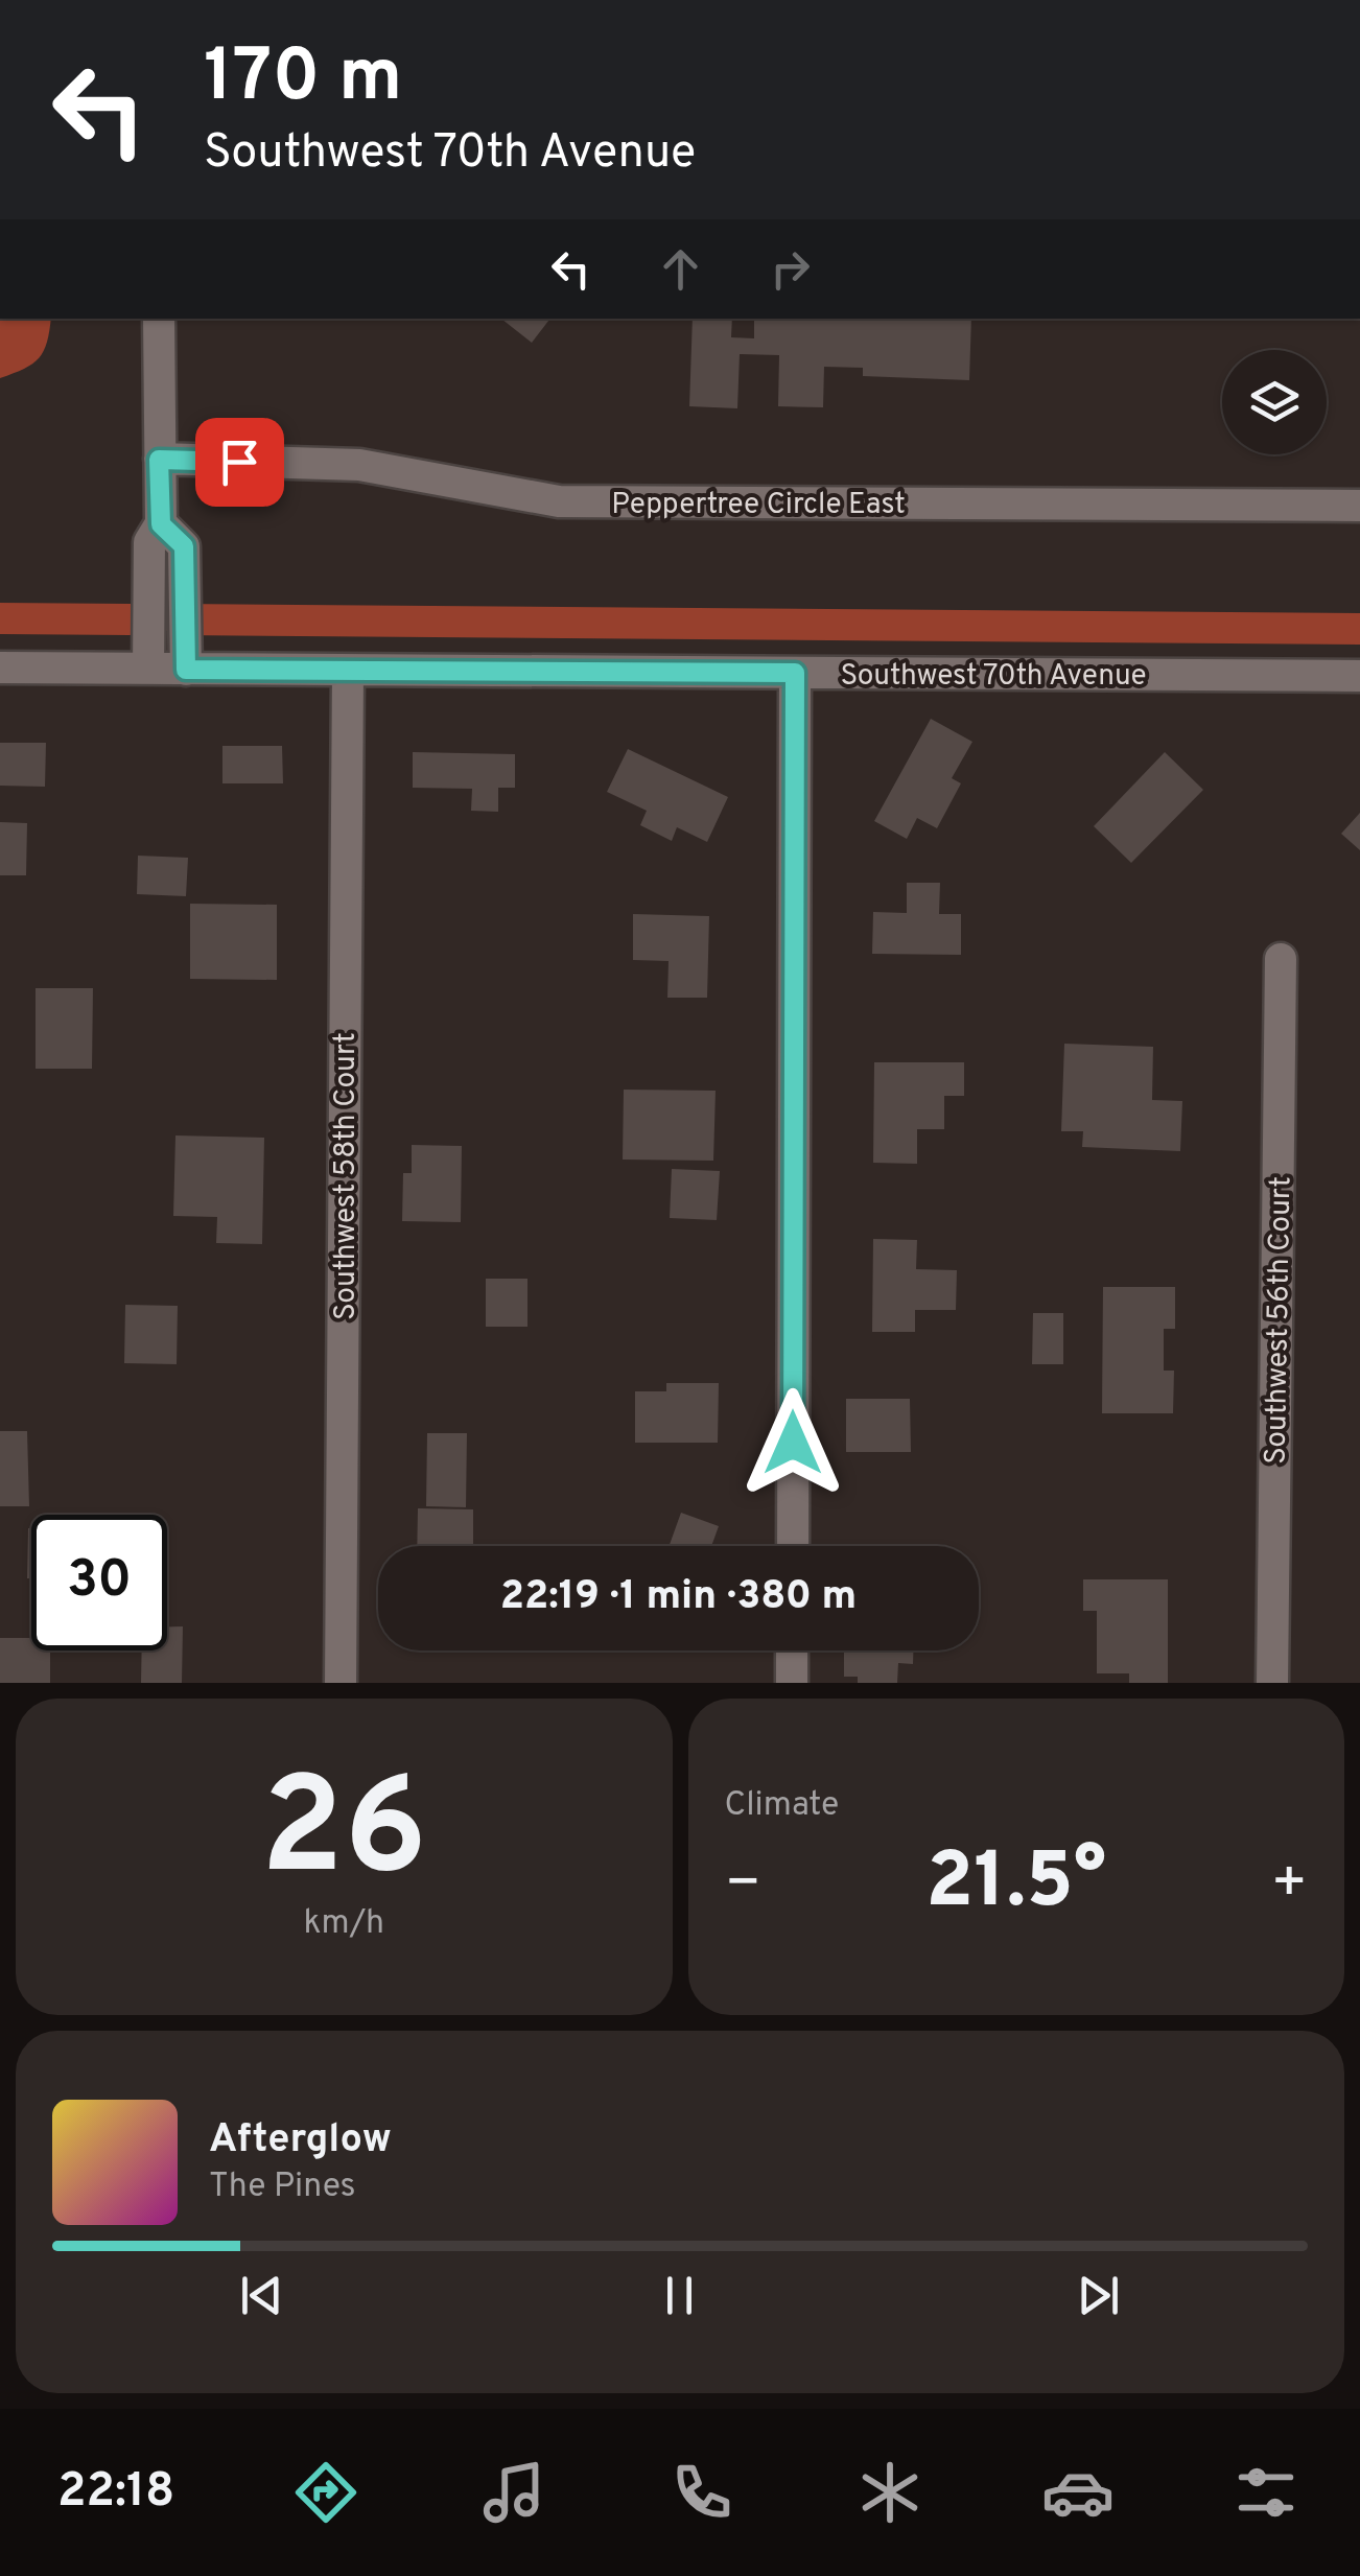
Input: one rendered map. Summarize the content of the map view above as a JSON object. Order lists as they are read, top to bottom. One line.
{"streets":{"street":["Peppertree Circle East","Southwest 70th Avenue","Southwest 58th Court","Southwest 56th Court"]},"crossings":[["Southwest 70th Avenue","Southwest 58th Court"]],"page":{"turn":["170 m","Southwest 70th Avenue"],"limit":"30","trip":"22:19 · 1 min · 380 m","tile":[["26","km/h"],"Climate"],"heat":["−","21.5°","+"],"song":["Afterglow","The Pines"],"tabs":"22:18"}}
